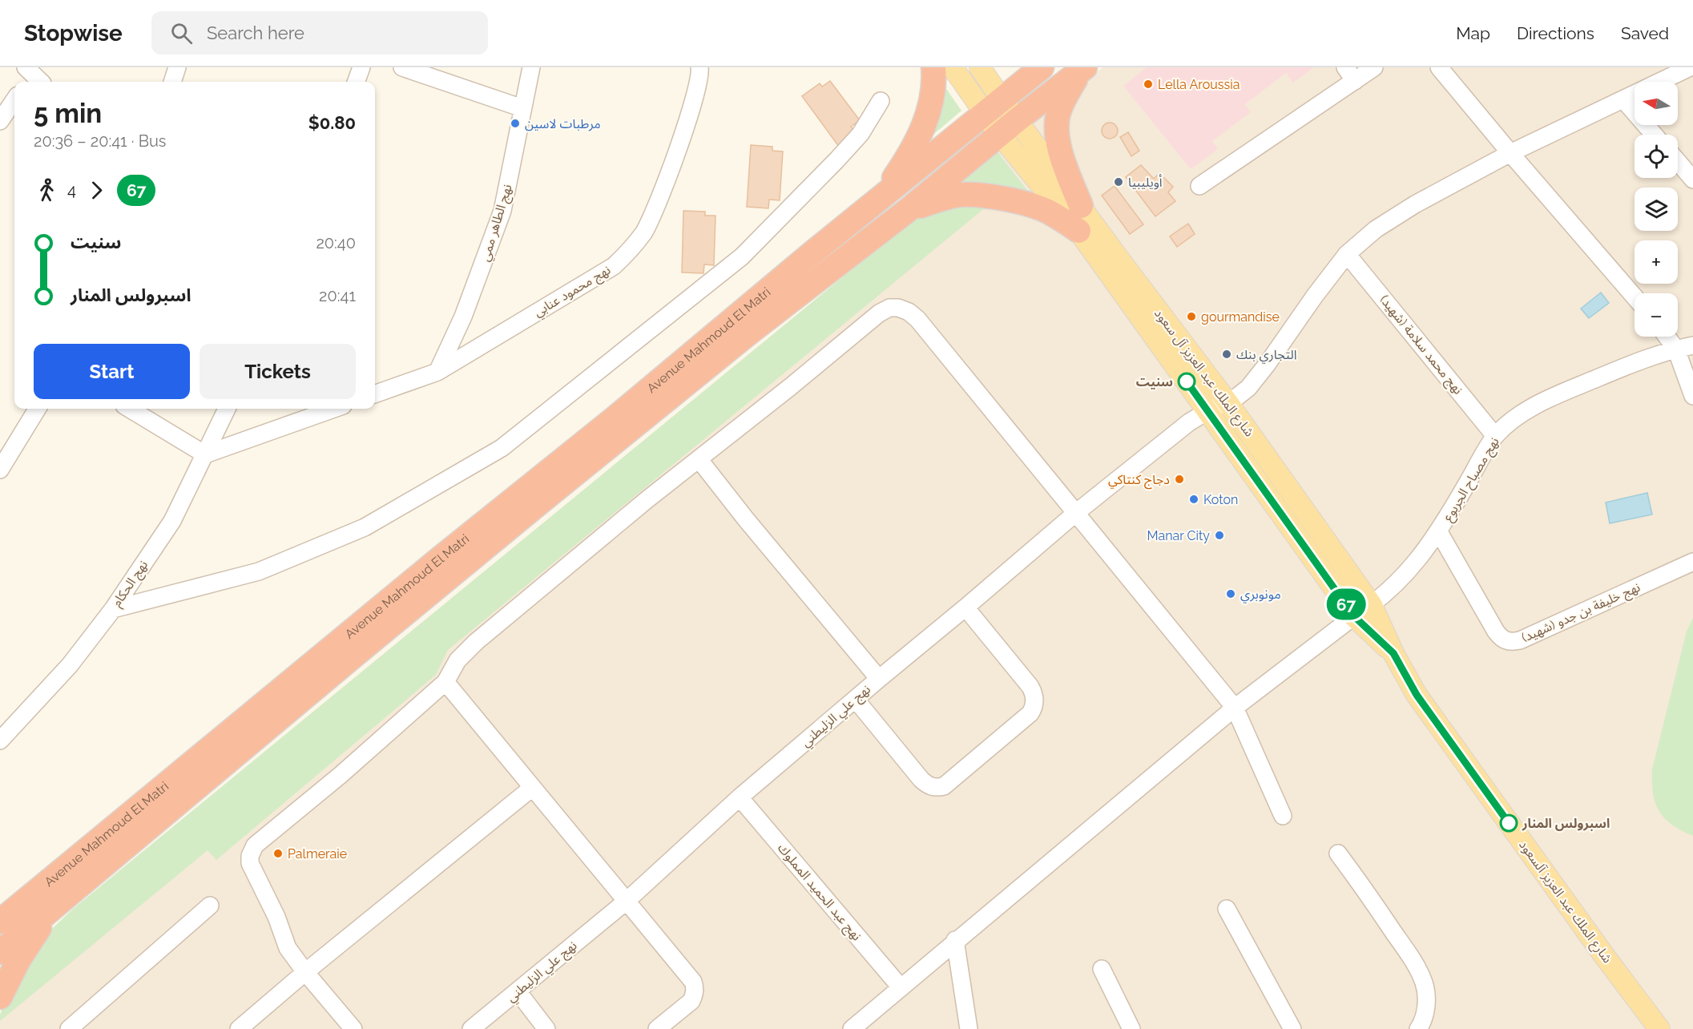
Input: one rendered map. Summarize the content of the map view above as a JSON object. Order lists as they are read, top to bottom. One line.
{"streets":{"highway":["Avenue Mahmoud El Matri"],"main road":["شارع الملك عبد العزيز آل سعود","شارع الملك عبد العزيز آلسعود"],"street":["نهج الطاهر ممي","نهج محمود عنابي","نهج محمد سلامة (شهيد)","نهج مصباح الجربوع","نهج الحكام","نهج خليفة بن جدو (شهيد)","نهج علي الزليطني","نهج عبد الحميد المملوك"]},"crossings":[["نهج الطاهر ممي","نهج محمود عنابي"],["Avenue Mahmoud El Matri","شارع الملك عبد العزيز آل سعود"],["نهج محمد سلامة (شهيد)","نهج مصباح الجربوع"],["نهج محمد سلامة (شهيد)","نهج علي الزليطني"],["شارع الملك عبد العزيز آل سعود","نهج مصباح الجربوع"],["شارع الملك عبد العزيز آل سعود","نهج علي الزليطني"],["شارع الملك عبد العزيز آل سعود","شارع الملك عبد العزيز آلسعود"],["نهج مصباح الجربوع","نهج خليفة بن جدو (شهيد)"],["نهج مصباح الجربوع","نهج عبد الحميد المملوك"],["نهج علي الزليطني","نهج عبد الحميد المملوك"]],"places":["Lella Aroussia","مرطبات لاسين","أويليبيا","gourmandise","التجاري بنك","سنيت","دجاج كنتاكي","Koton","Manar City","مونوبري","اسبرولس المنار","Palmeraie"],"lines":["bus line 67"],"north":"left","page":{"header":"Stopwise","search":"Search here","nav":["Map","Directions","Saved"],"on_map":"67","map_buttons":["+","−"],"heading":["5 min","20:36 – 20:41 · Bus","$0.80"],"legs":["4","67"],"list":[{"name":"سنيت","value":"20:40"},{"name":"اسبرولس المنار","value":"20:41"}],"buttons":["Start","Tickets"]}}
